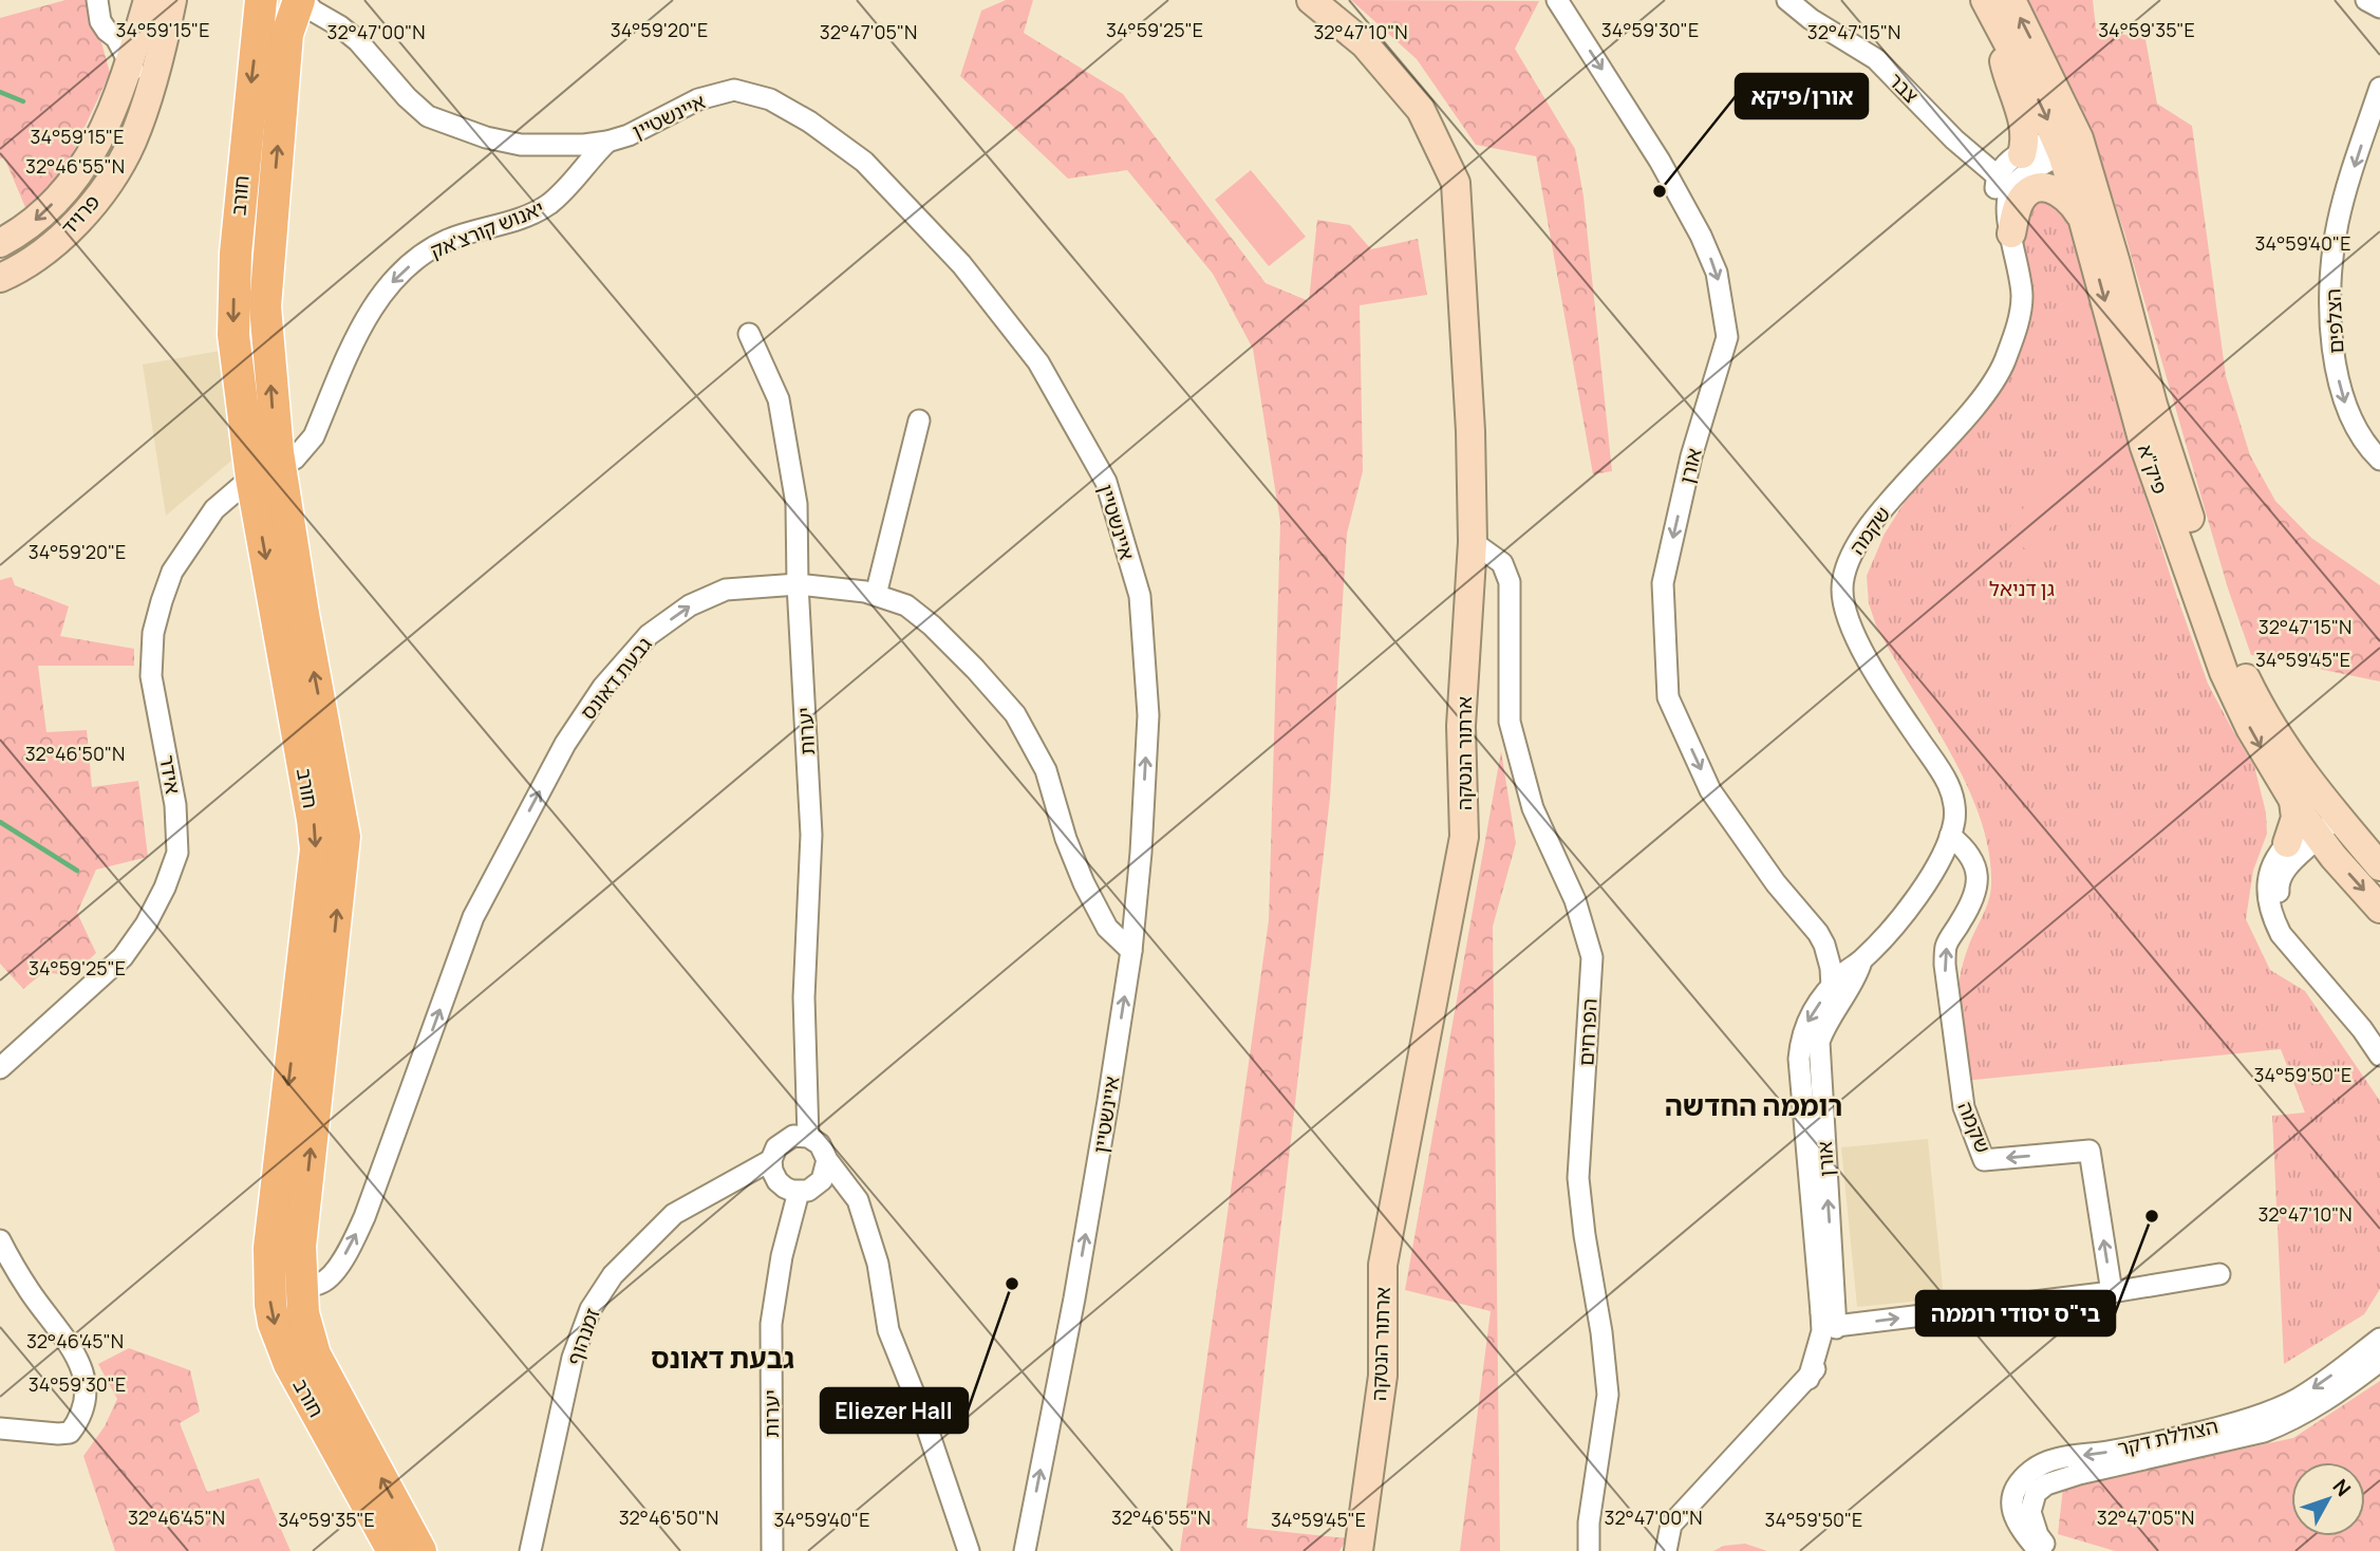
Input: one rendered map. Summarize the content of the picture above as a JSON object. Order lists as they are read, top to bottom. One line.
{"streets":{"main road":["חורב","פרויד","פיק\"א","ארתור הנטקה"],"street":["צבר","איינשטיין","יאנוש קורצ'אק","הצלפים","אורן","שקמה","גבעת דאונס","יערות","אידר","הפרחים","זמנהוף","הצוללת דקר"]},"crossings":[["צבר","שקמה"],["איינשטיין","חורב"],["איינשטיין","יאנוש קורצ'אק"],["איינשטיין","גבעת דאונס"],["חורב","יאנוש קורצ'אק"],["חורב","גבעת דאונס"],["חורב","אידר"],["יאנוש קורצ'אק","אידר"],["אורן","שקמה"],["גבעת דאונס","יערות"],["יערות","זמנהוף"],["ארתור הנטקה","הפרחים"]],"one_way":["איינשטיין","יאנוש קורצ'אק","הצלפים","גבעת דאונס","הצוללת דקר"],"districts":["רוממה החדשה","גבעת דאונס"],"parks":["גן דניאל"],"places":["אורן/פיקא","בי\"ס יסודי רוממה","Eliezer Hall"],"north":"top right","coordinates":["34°59'15\"E","34°59'20\"E","34°59'25\"E","34°59'30\"E","34°59'35\"E","32°47'00\"N","32°47'05\"N","32°47'10\"N","32°47'15\"N","32°46'55\"N","34°59'40\"E","34°59'45\"E","32°46'50\"N","34°59'50\"E","32°46'45\"N"]}
